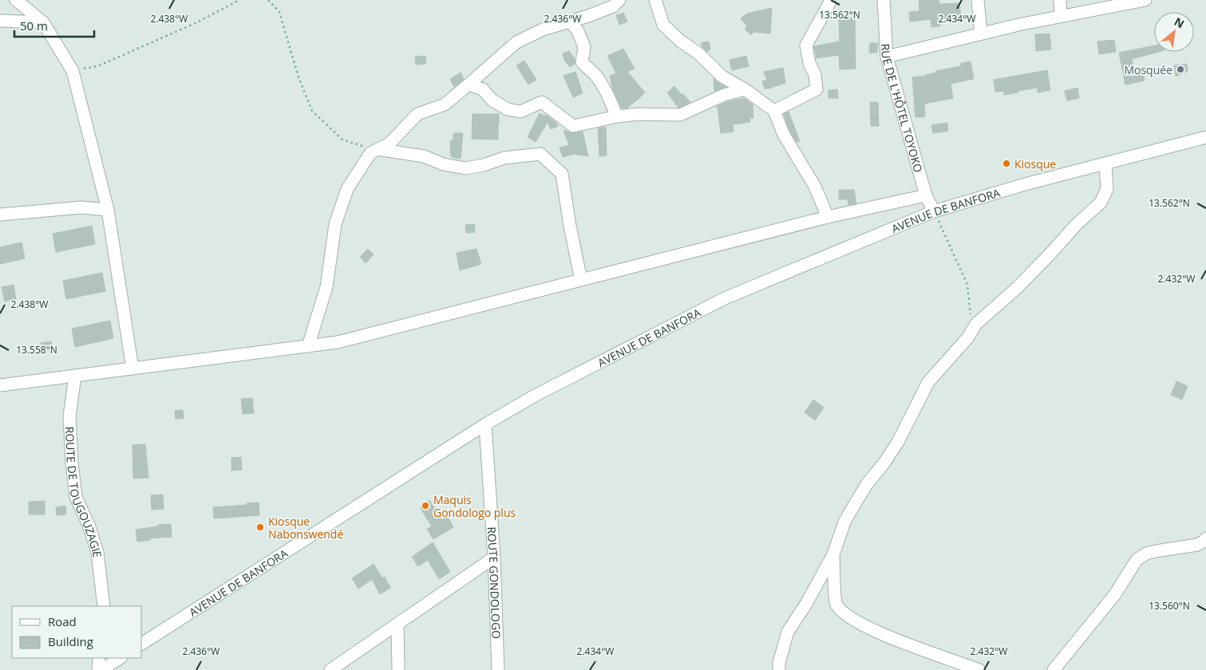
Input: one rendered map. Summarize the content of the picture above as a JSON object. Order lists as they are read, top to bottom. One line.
{"streets":{"street":["RUE DE L'HÔTEL TOYOKO","AVENUE DE BANFORA","ROUTE DE TOUGOUZAGIE","ROUTE GONDOLOGO"]},"crossings":[["RUE DE L'HÔTEL TOYOKO","AVENUE DE BANFORA"],["AVENUE DE BANFORA","ROUTE GONDOLOGO"]],"places":["Mosquée","Kiosque","Maquis Gondologo plus","Kiosque Nabonswendé"],"legend":["Road","Building"],"scale_bar":"50 m","north":"top right","coordinates":["13.562°N","2.438°W","2.436°W","2.434°W","2.432°W","13.558°N","13.560°N"]}
